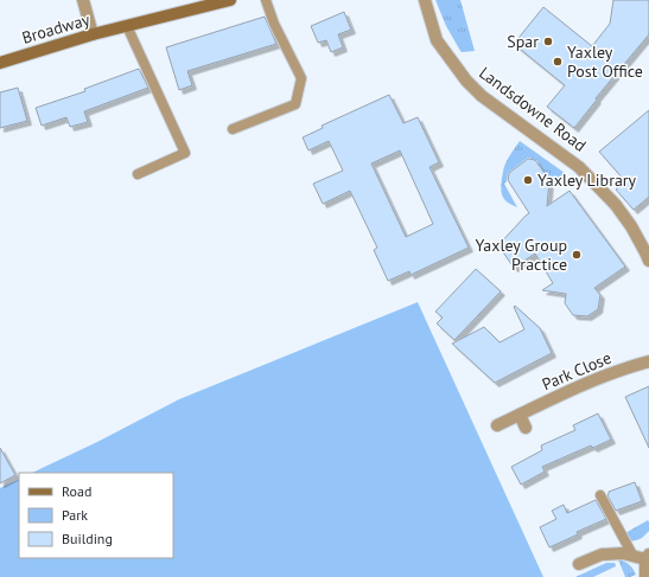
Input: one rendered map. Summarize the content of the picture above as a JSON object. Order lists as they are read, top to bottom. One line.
{"streets":{"main road":["Broadway"],"street":["Landsdowne Road","Park Close"]},"places":["Spar","Yaxley Post Office","Yaxley Library","Yaxley Group Practice"],"legend":["Road","Park","Building"]}
